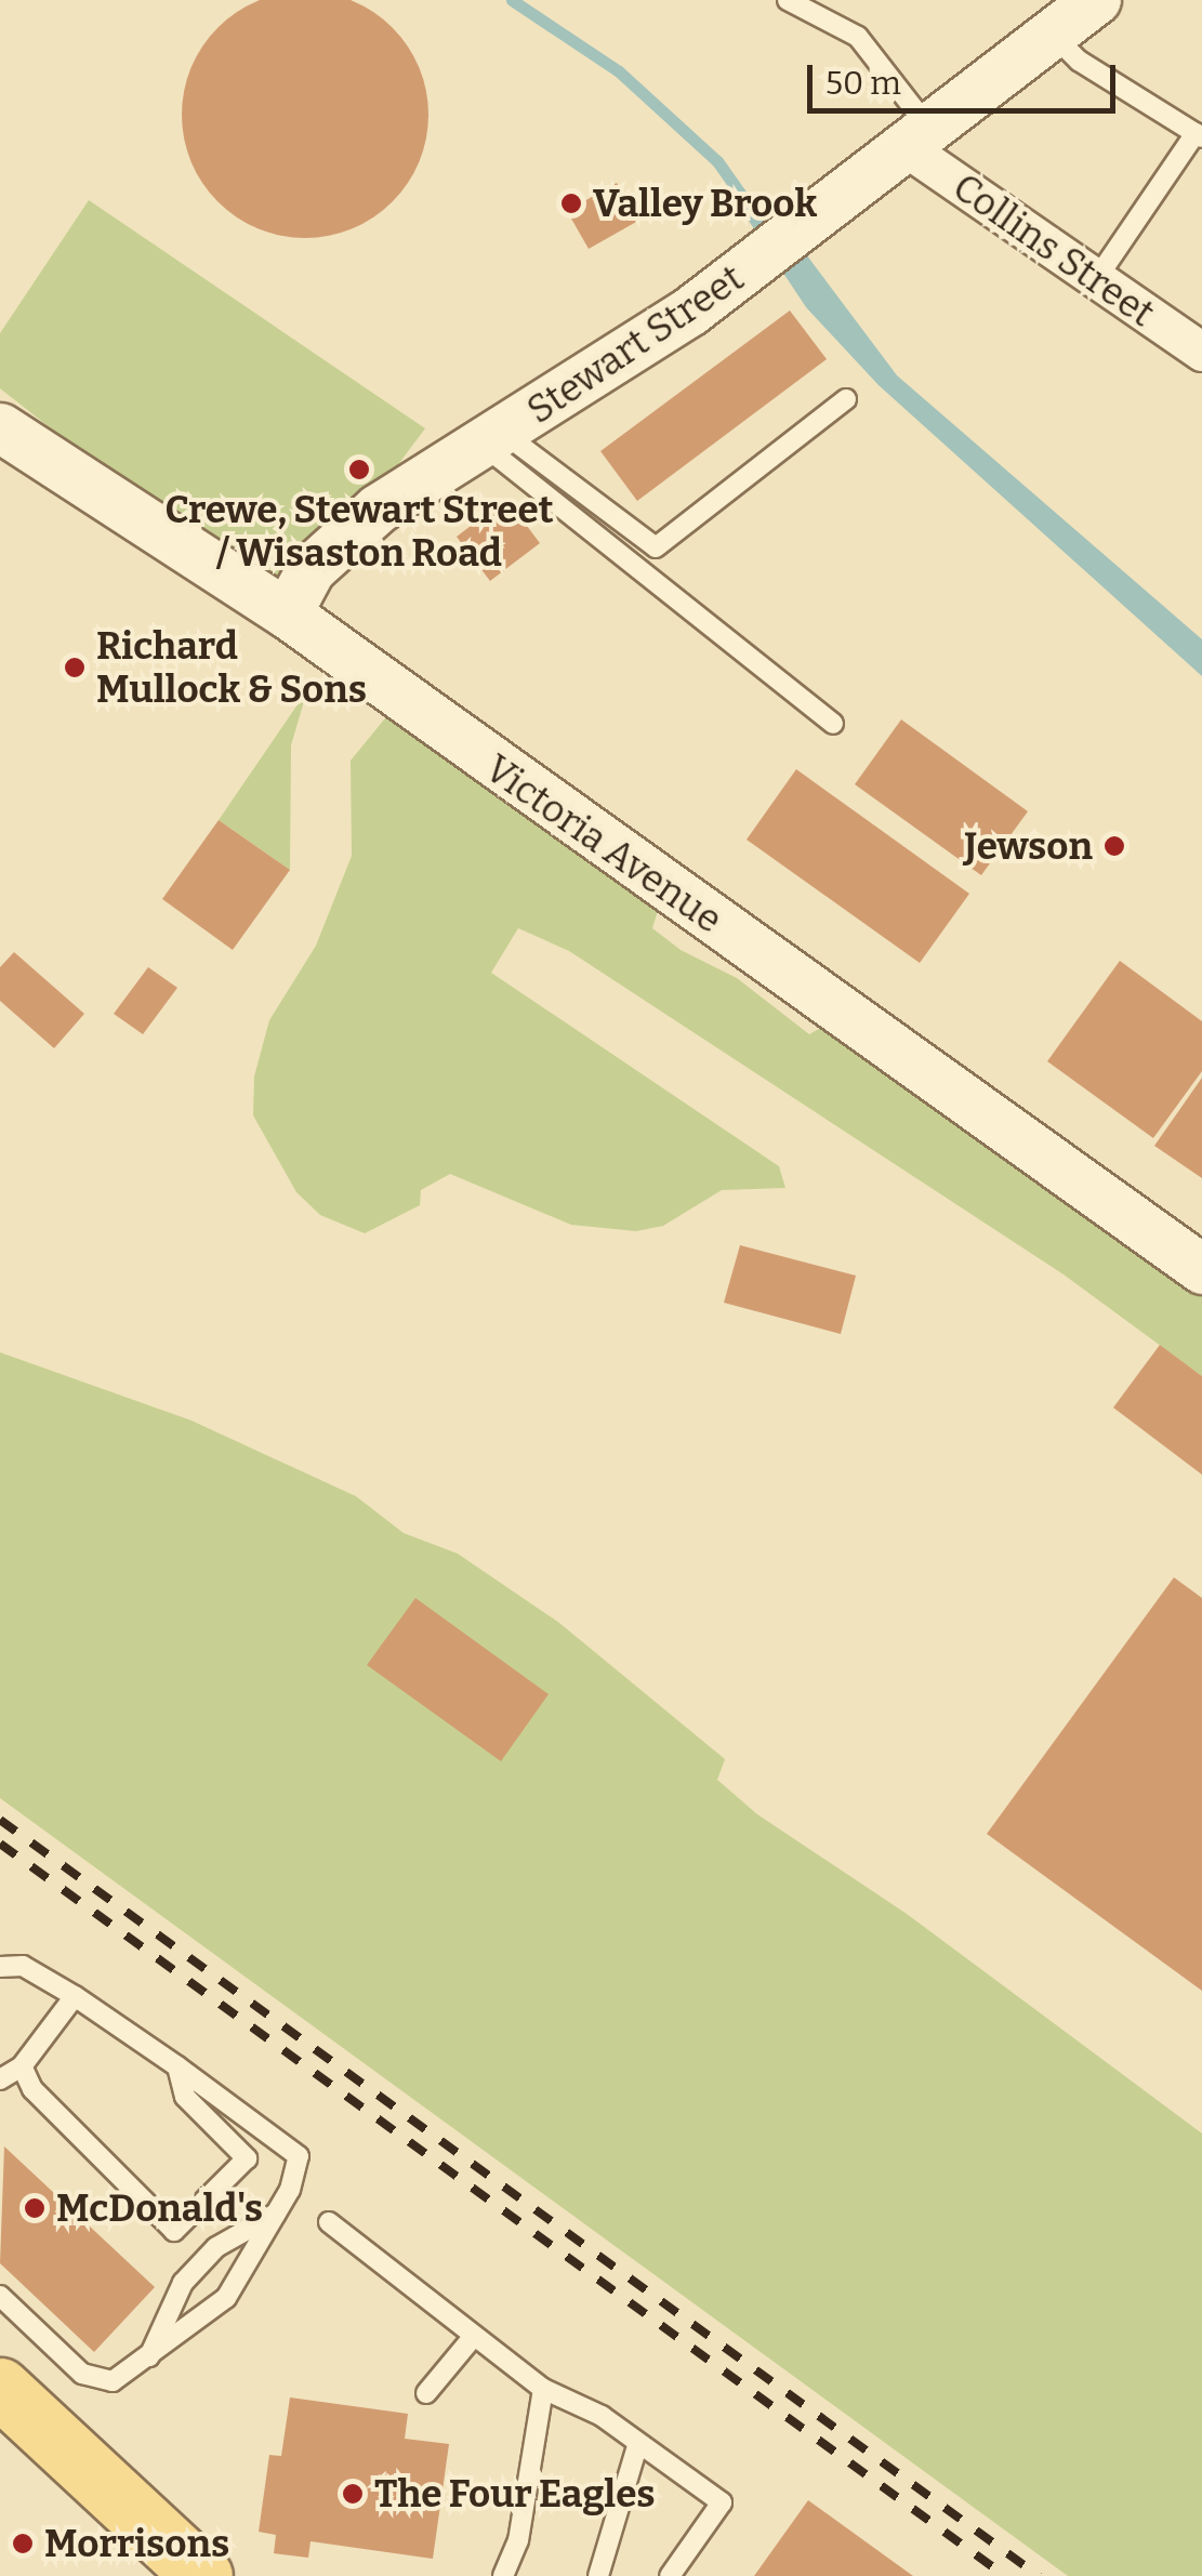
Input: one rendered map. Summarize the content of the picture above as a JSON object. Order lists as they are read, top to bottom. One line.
{"streets":{"street":["Collins Street","Stewart Street","Victoria Avenue"]},"crossings":[["Collins Street","Stewart Street"],["Stewart Street","Victoria Avenue"]],"places":["Valley Brook","Crewe, Stewart Street / Wisaston Road","Richard Mullock & Sons","Jewson","McDonald's","The Four Eagles","Morrisons"],"scale_bar":"50 m"}
